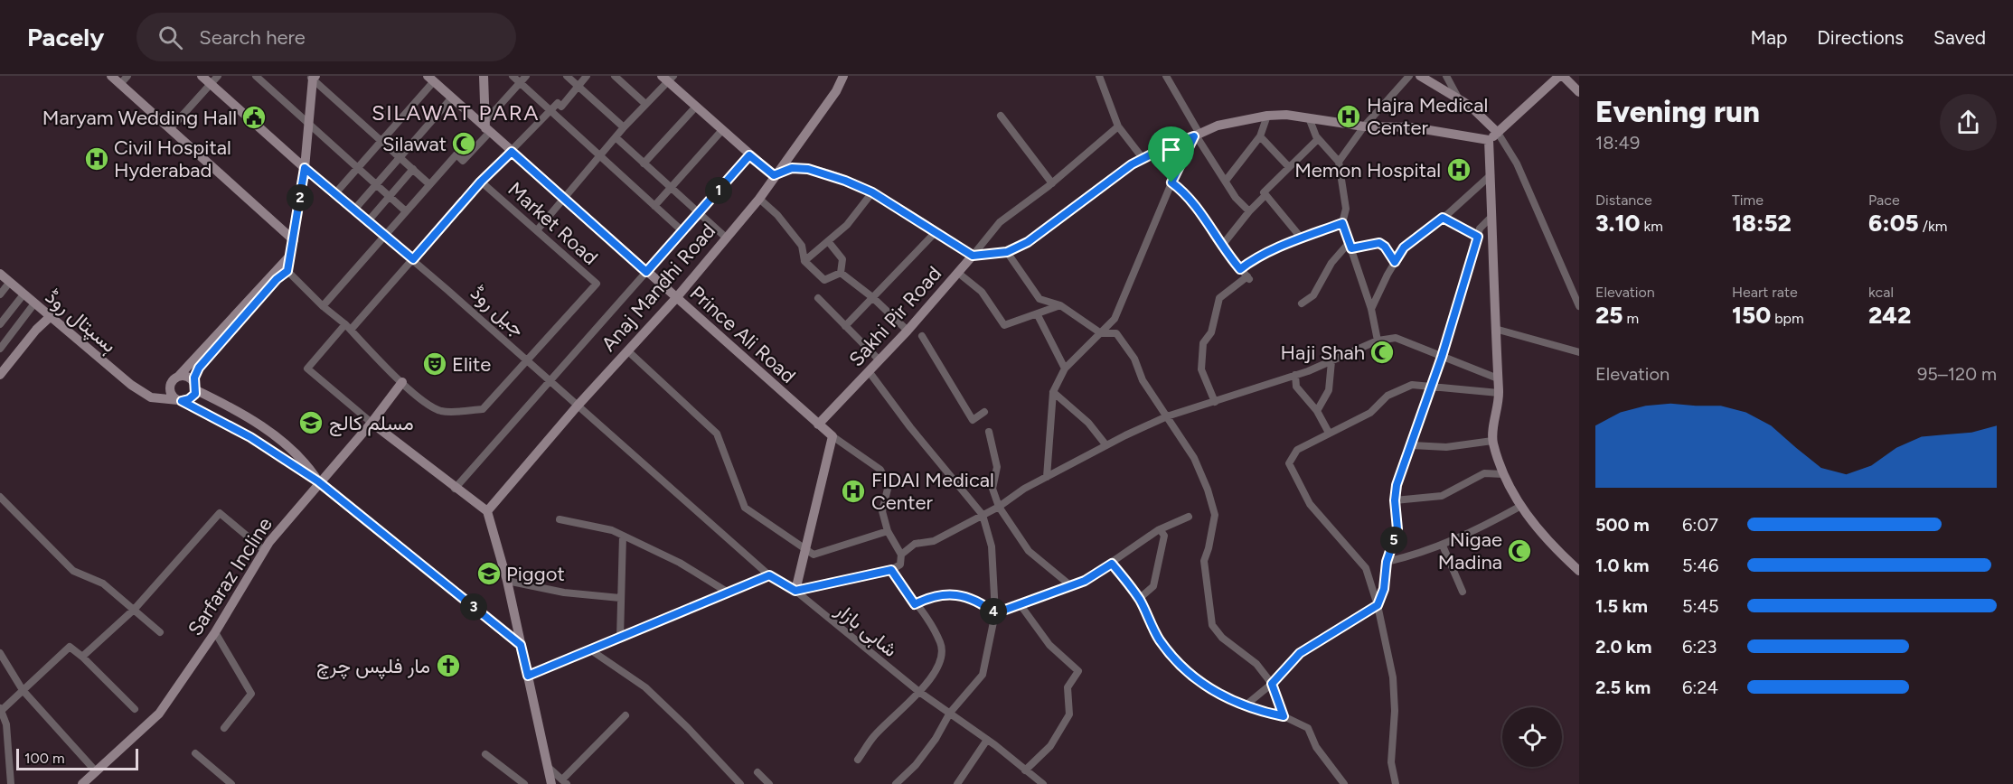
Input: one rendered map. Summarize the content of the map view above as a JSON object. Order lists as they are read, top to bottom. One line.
{"streets":{"street":["Market Road","Anaj Mandhi Road","جیل روڈ","Sakhi Pir Road","ہسپتال روڈ","Prince Ali Road","Sarfaraz Incline","شاہی بازار"]},"crossings":[["Market Road","جیل روڈ"],["Market Road","Prince Ali Road"],["Anaj Mandhi Road","جیل روڈ"],["Anaj Mandhi Road","Prince Ali Road"],["Sakhi Pir Road","Prince Ali Road"]],"districts":["SILAWAT PARA"],"places":{"hospital":["Hajra Medical Center","Civil Hospital Hyderabad","Memon Hospital","FIDAI Medical Center"],"public building":["Maryam Wedding Hall"],"mosque":["Silawat","Haji Shah","Nigae Madina"],"theatre":["Elite"],"school or university":["مسلم کالج","Piggot"],"church":["مار فلپس چرچ"]},"scale_bar":"100 m","page":{"header":"Pacely","search":"Search here","nav":["Map","Directions","Saved"],"heading":["Evening run","18:49"],"stats":[["Distance","3.10 km"],["Time","18:52"],["Pace","6:05 /km"],["Elevation","25 m"],["Heart rate","150 bpm"],["kcal","242"]],"pins":["1","2","5","3","4"],"chart":["Elevation","95–120 m"],"list":[{"name":"500 m","note":"6:07"},{"name":"1.0 km","note":"5:46"},{"name":"1.5 km","note":"5:45"},{"name":"2.0 km","note":"6:23"},{"name":"2.5 km","note":"6:24"}],"scale":"100 m"}}
